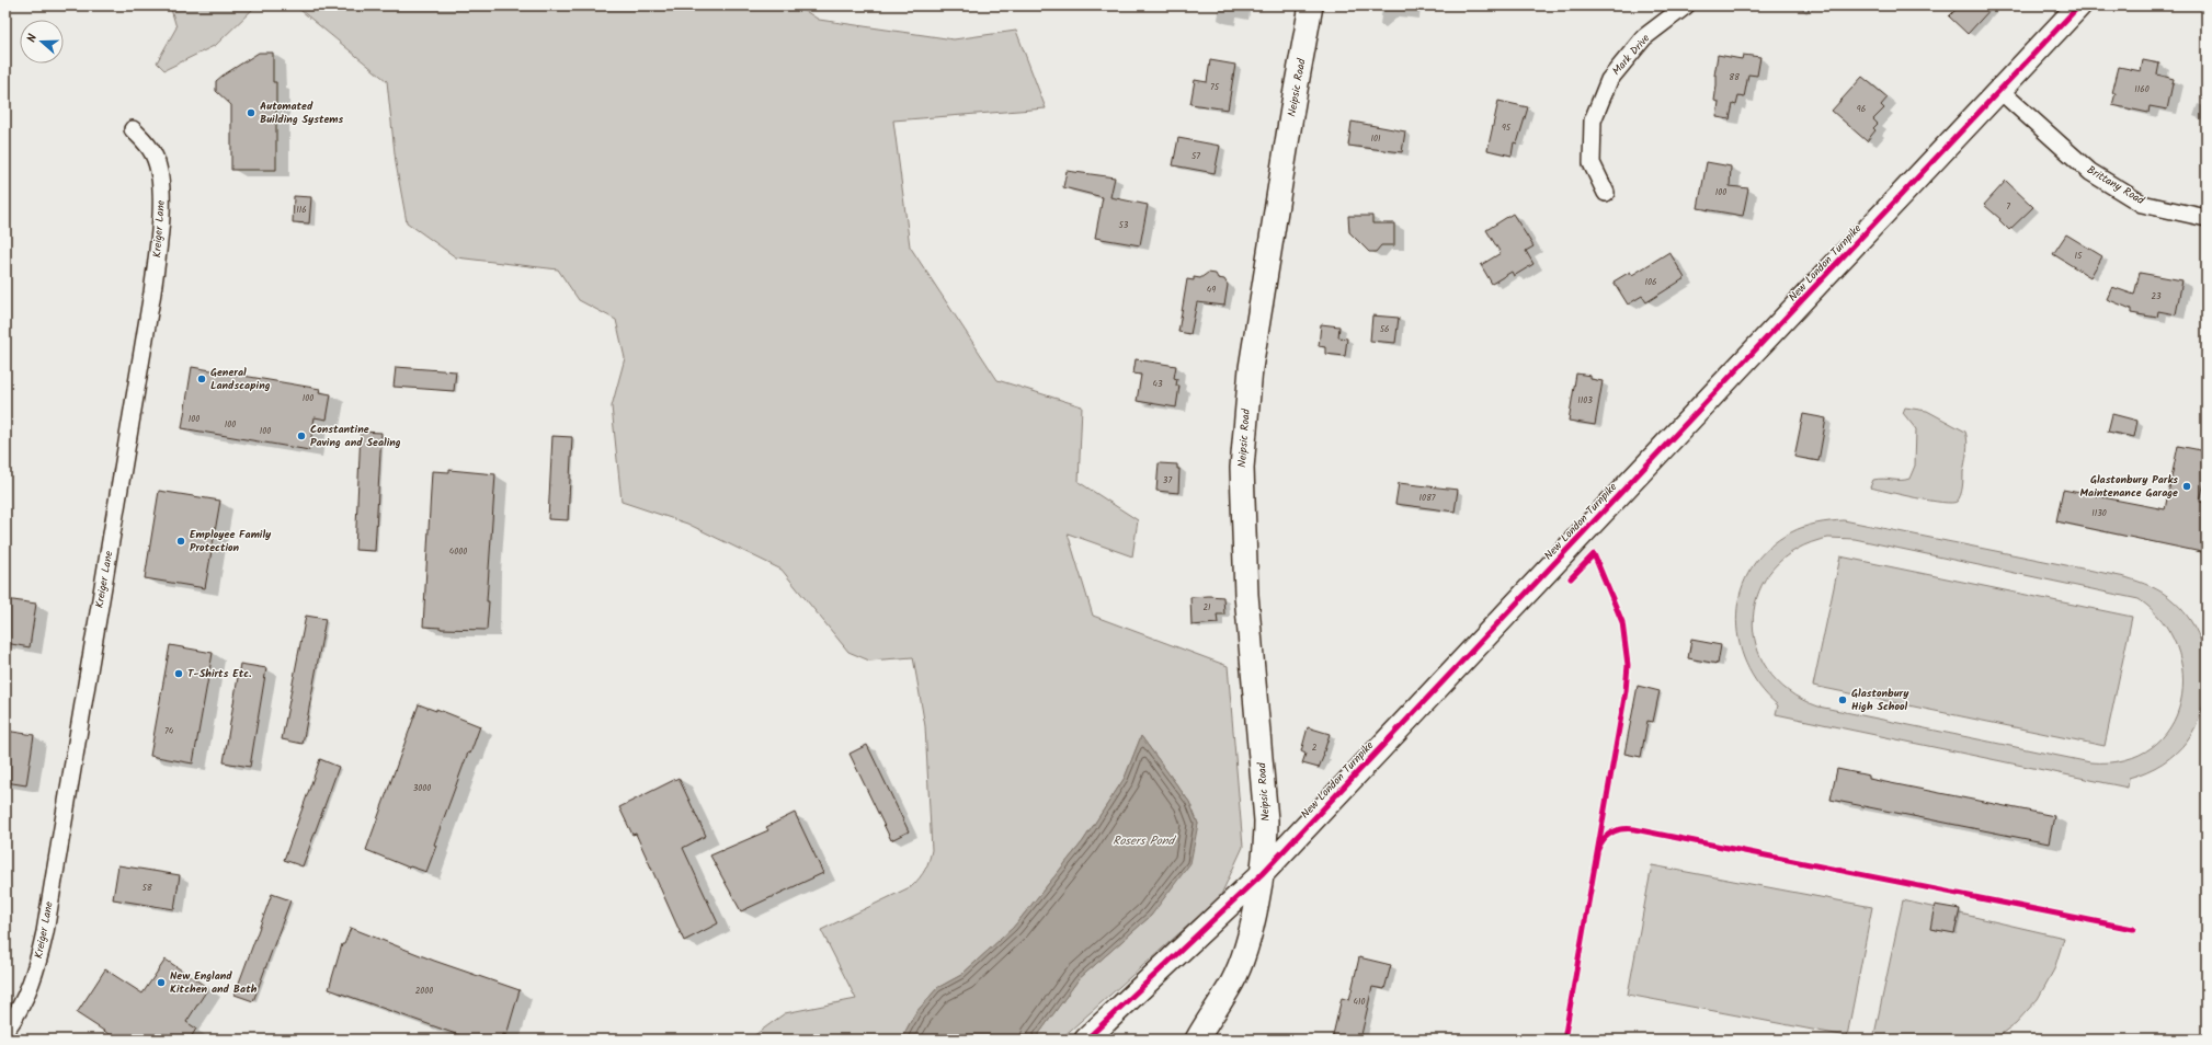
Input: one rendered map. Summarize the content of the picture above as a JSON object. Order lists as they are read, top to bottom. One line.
{"streets":{"street":["Mark Drive","Neipsic Road","Brittany Road","Kreiger Lane","New London Turnpike"]},"crossings":[["Neipsic Road","New London Turnpike"],["Brittany Road","New London Turnpike"]],"water":["Rosers Pond"],"places":["Automated Building Systems","General Landscaping","Constantine Paving and Sealing","Glastonbury Parks Maintenance Garage","Employee Family Protection","T-Shirts Etc.","Glastonbury High School","New England Kitchen and Bath"],"house_numbers":["88","75","1160","96","95","101","57","100","7","116","53","15","106","49","23","56","43","100","1103","100","100","100","37","1087","1130","4000","21","74","2","3000","58","2000","410"],"north":"left"}
